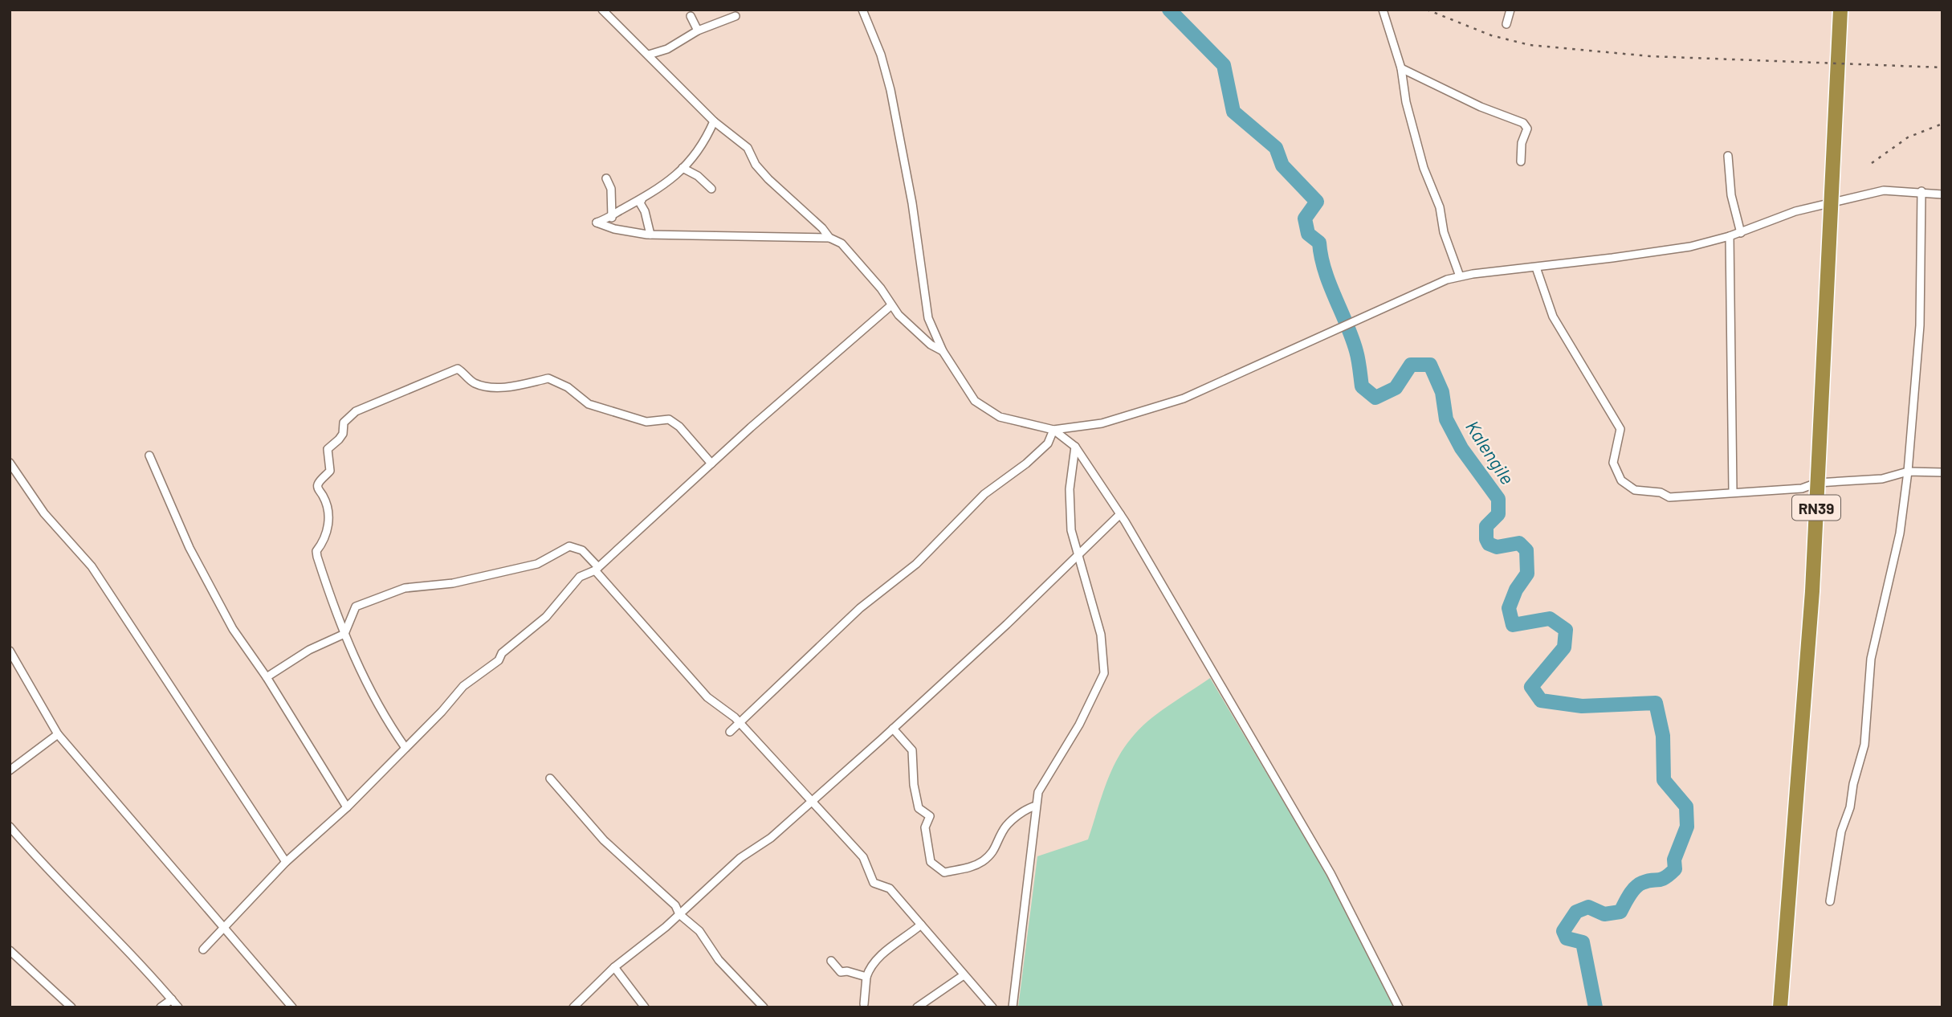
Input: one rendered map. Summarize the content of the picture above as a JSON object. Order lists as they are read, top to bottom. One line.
{"streets":{"highway":["RN39"]},"water":["Kalengile"]}
